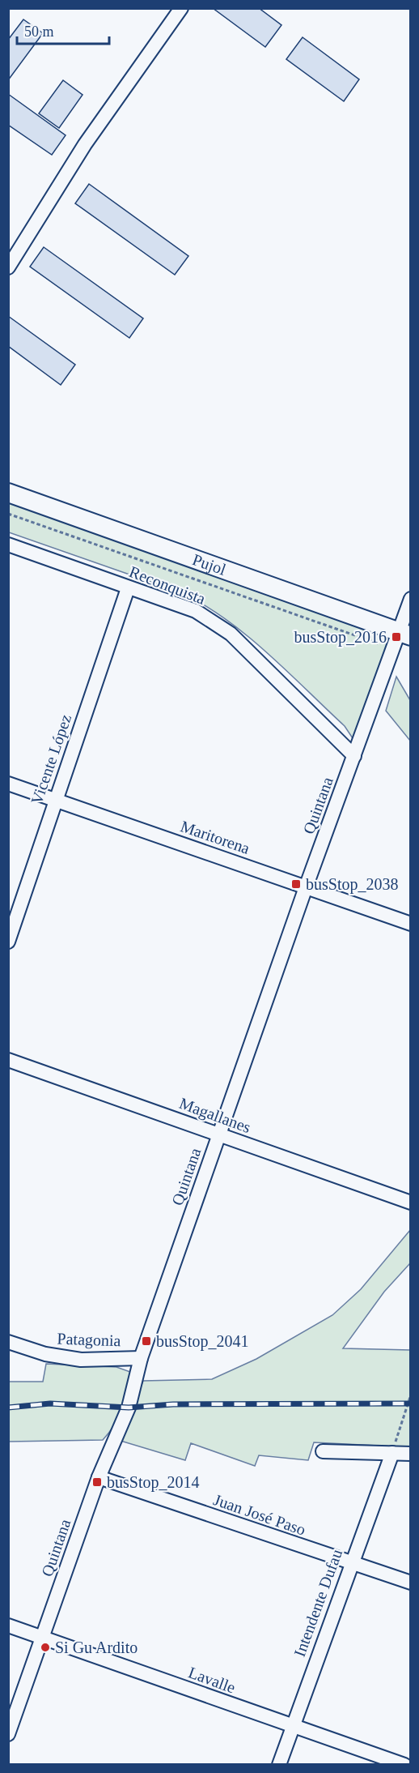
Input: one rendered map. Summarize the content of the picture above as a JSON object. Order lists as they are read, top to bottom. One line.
{"streets":{"main road":["Pujol"],"street":["Reconquista","Vicente López","Quintana","Maritorena","Magallanes","Patagonia","Juan José Paso","Intendente Dufau","Lavalle"]},"crossings":[["Pujol","Quintana"],["Reconquista","Vicente López"],["Reconquista","Quintana"],["Vicente López","Maritorena"],["Quintana","Maritorena"],["Quintana","Magallanes"],["Quintana","Patagonia"],["Quintana","Juan José Paso"],["Quintana","Lavalle"],["Juan José Paso","Intendente Dufau"],["Intendente Dufau","Lavalle"]],"places":{"transit":["busStop_2016","busStop_2038","busStop_2041","busStop_2014"],"other":["Si Gu Ardito"]},"scale_bar":"50 m"}
